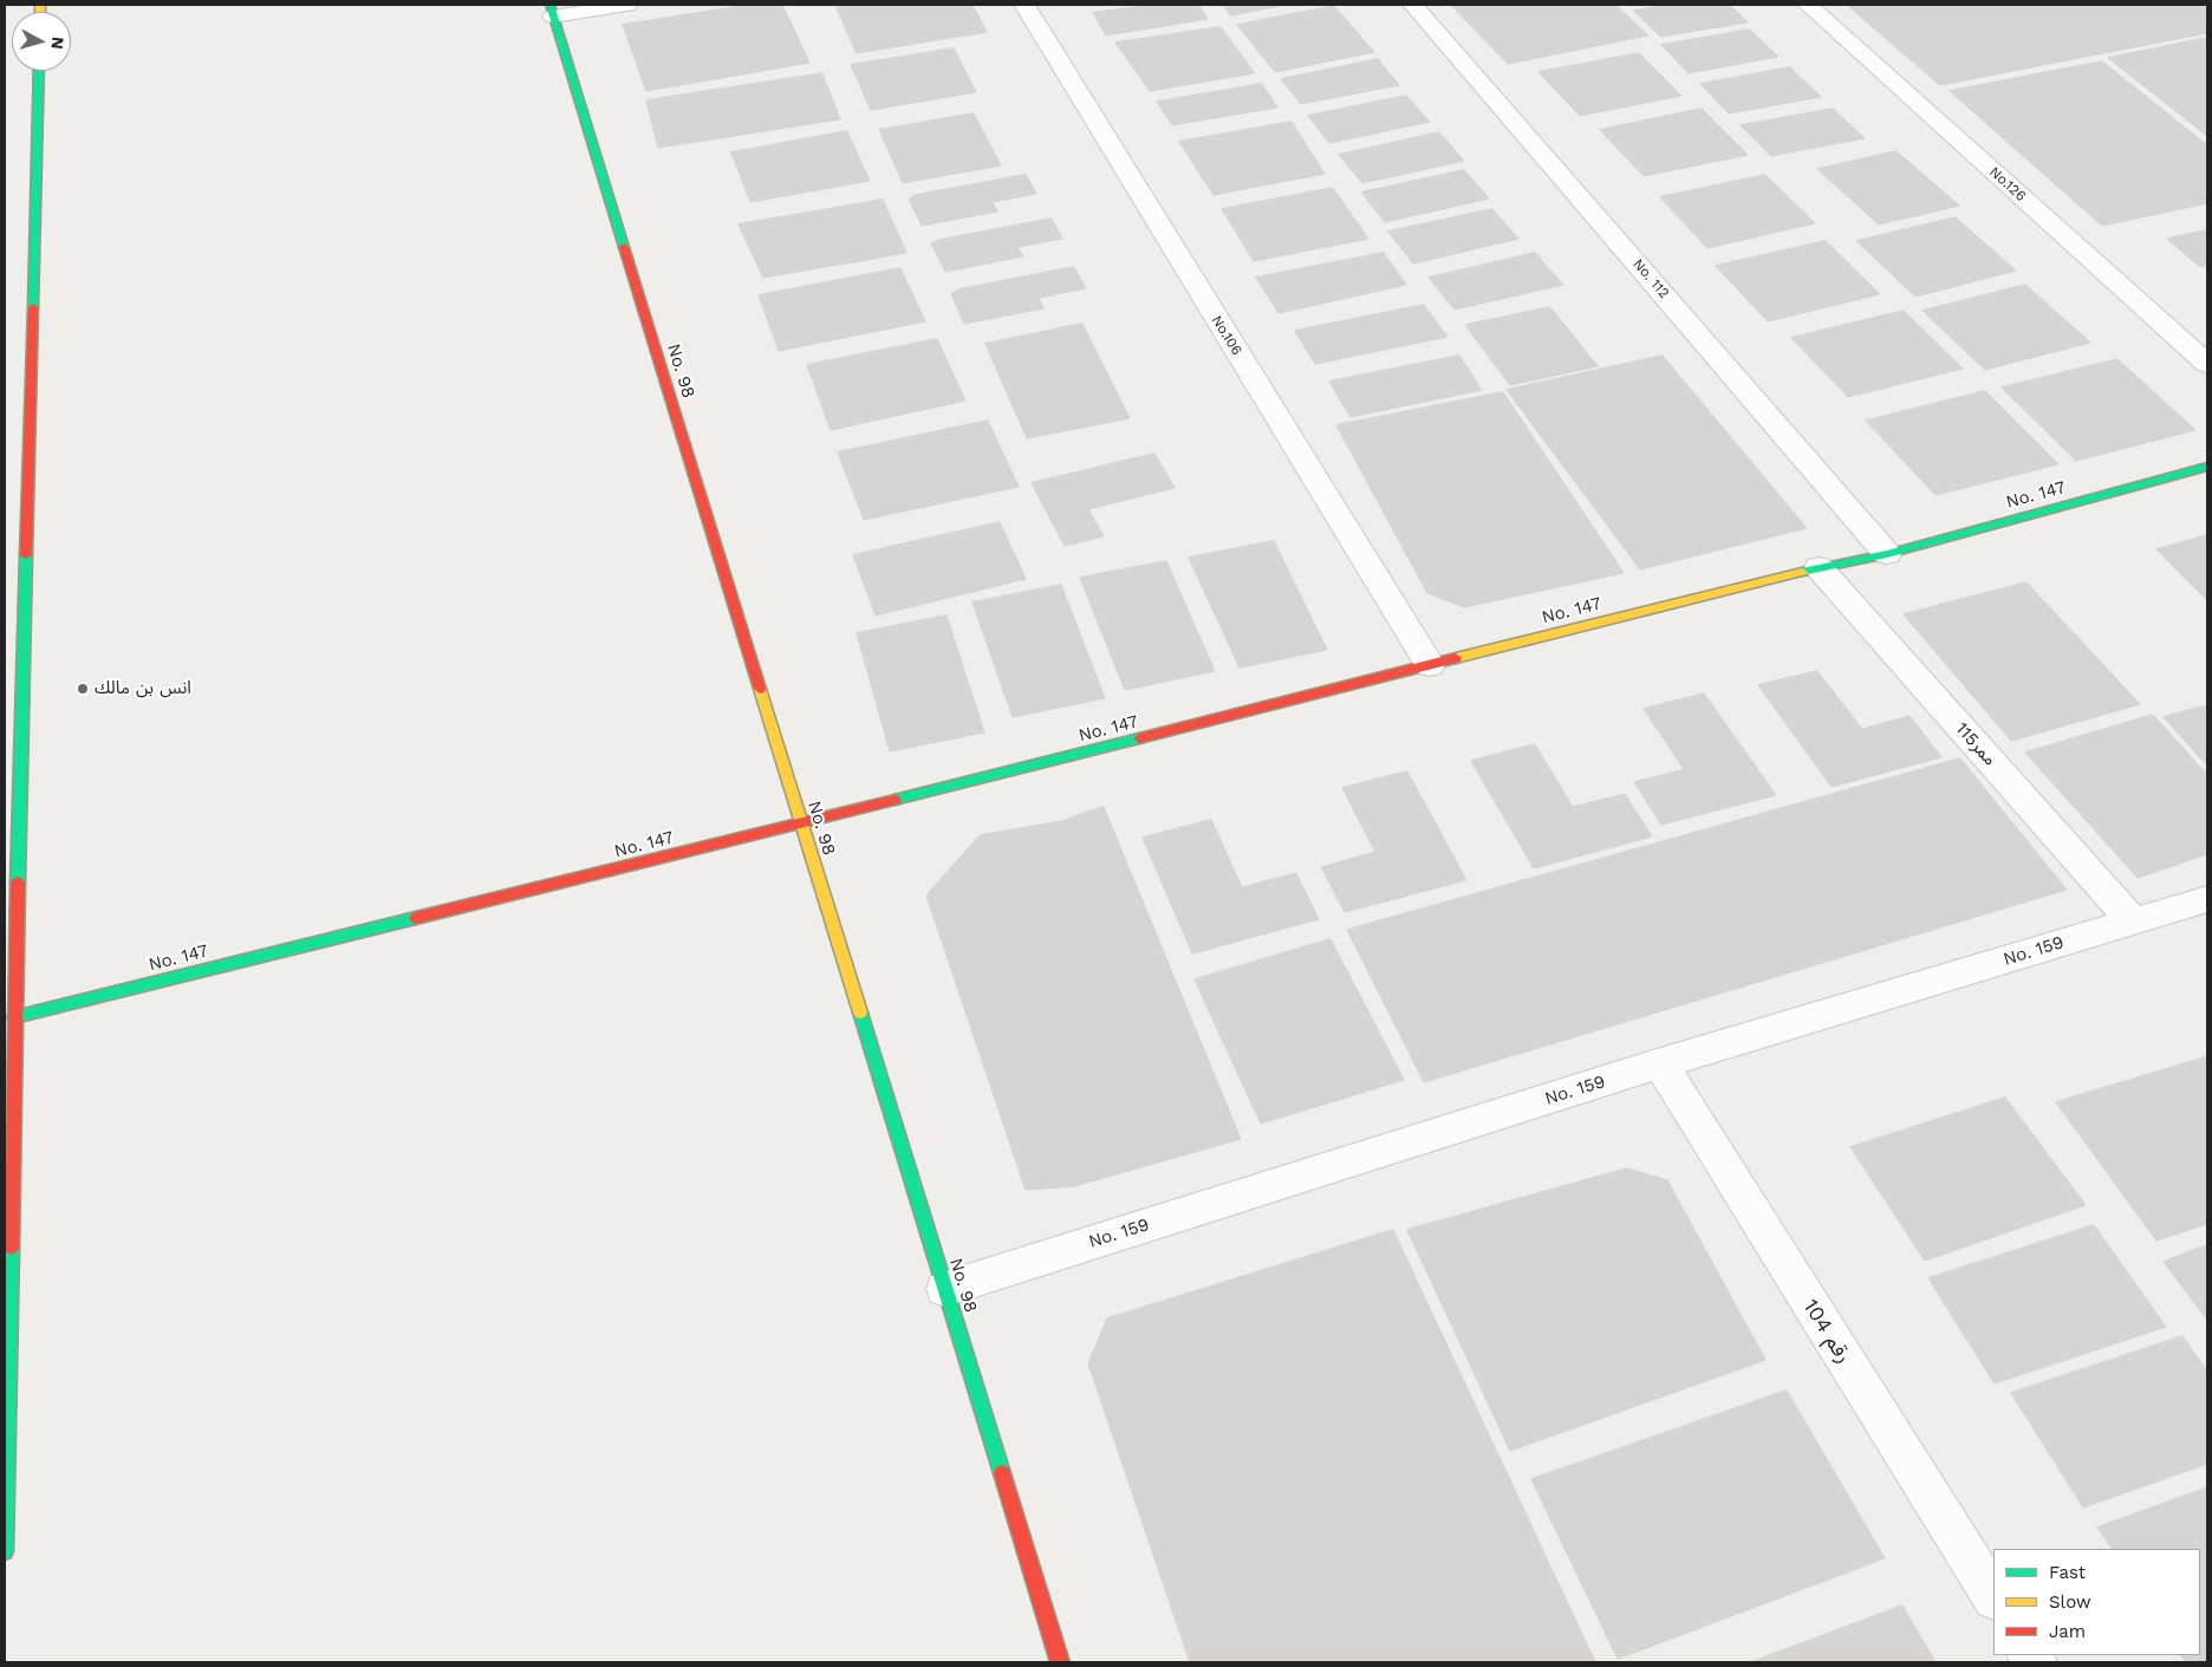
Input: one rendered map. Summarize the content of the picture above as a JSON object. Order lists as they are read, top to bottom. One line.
{"streets":{"street":["No.126","No. 112","No.106","No. 98","No. 147","ممر115","No. 159","رقم 104"]},"crossings":[["No. 112","No. 147"],["No.106","No. 147"],["No. 98","No. 147"],["No. 98","No. 159"],["No. 147","ممر115"],["ممر115","No. 159"],["No. 159","رقم 104"]],"places":["انس بن مالك"],"legend":["Fast","Slow","Jam"],"north":"right"}
